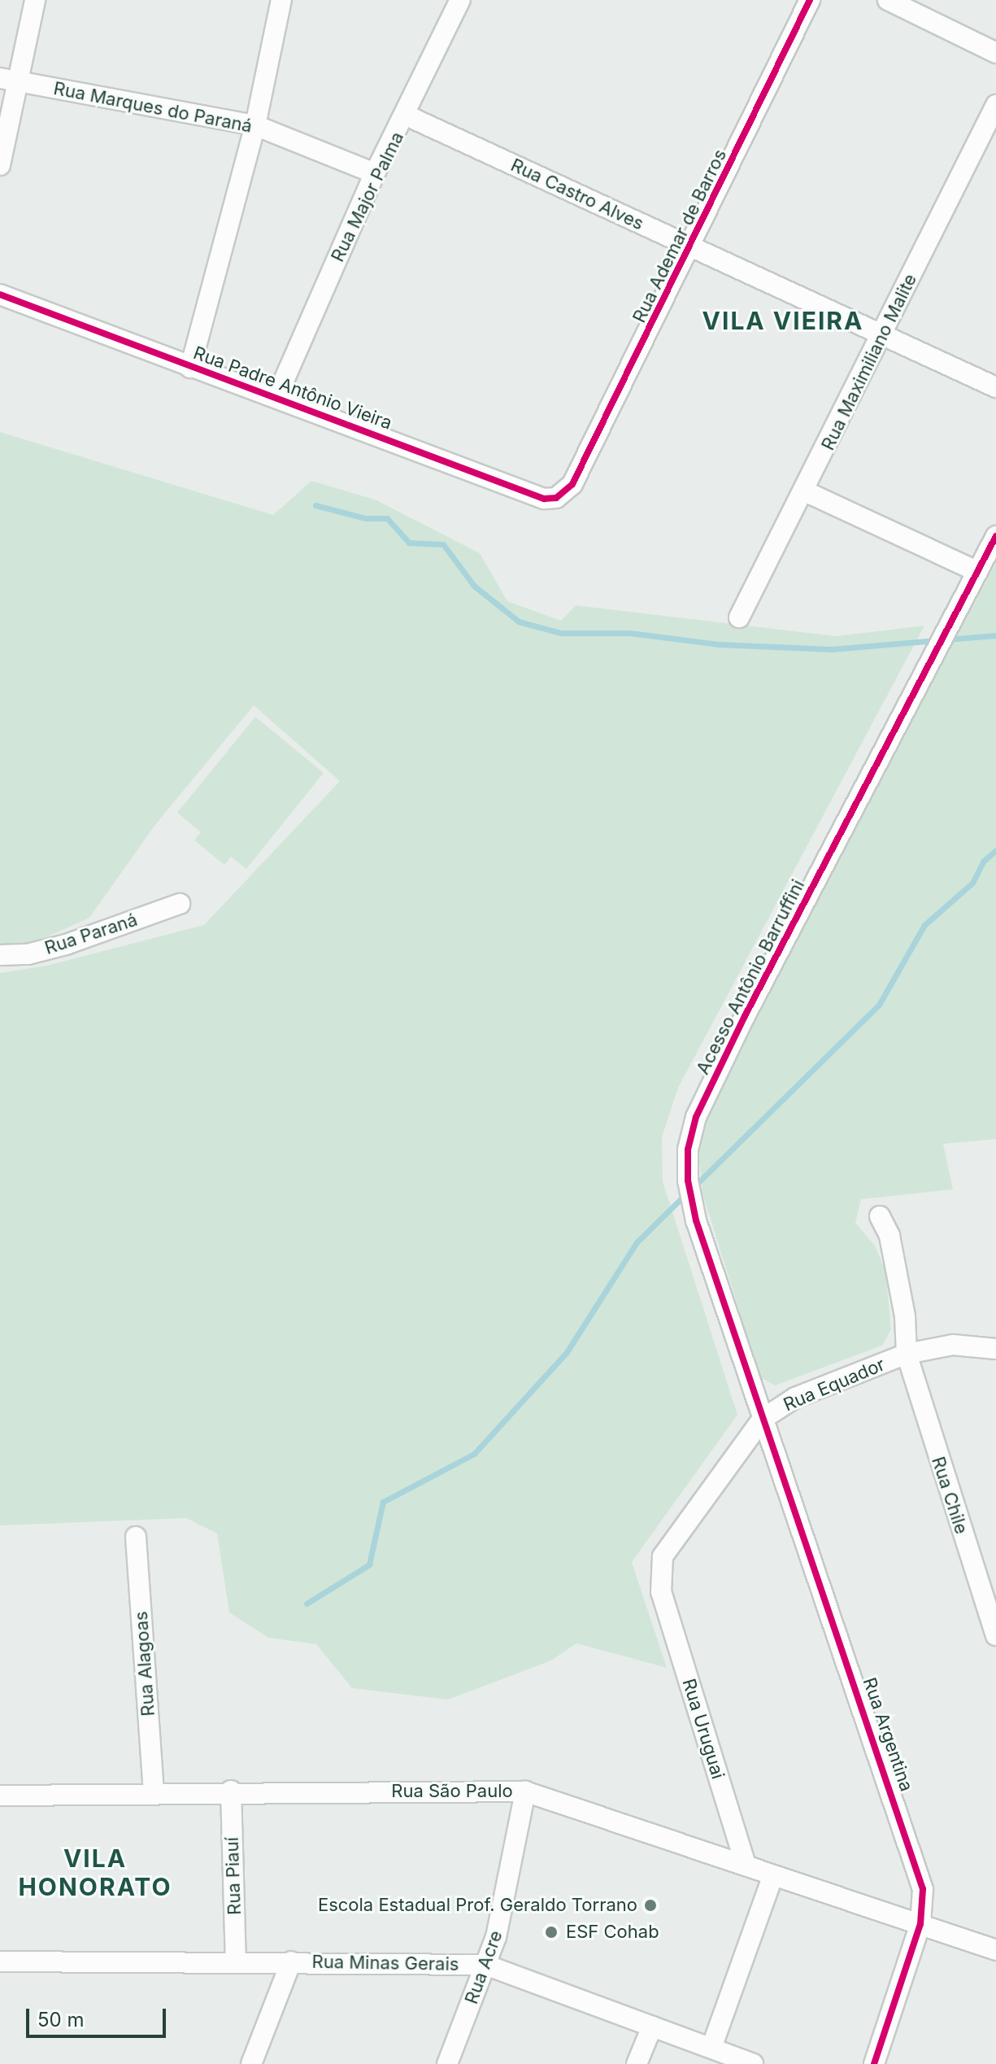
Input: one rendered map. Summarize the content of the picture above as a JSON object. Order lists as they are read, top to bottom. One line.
{"streets":{"street":["Rua Marques do Paraná","Rua Castro Alves","Rua Major Palma","Rua Ademar de Barros","Rua Maximiliano Malite","Rua Padre Antônio Vieira","Rua Paraná","Acesso Antônio Barruffini","Rua Equador","Rua Chile","Rua Alagoas","Rua Uruguai","Rua Argentina","Rua São Paulo","Rua Piauí","Rua Minas Gerais","Rua Acre"]},"crossings":[["Rua Marques do Paraná","Rua Major Palma"],["Rua Castro Alves","Rua Major Palma"],["Rua Castro Alves","Rua Ademar de Barros"],["Rua Castro Alves","Rua Maximiliano Malite"],["Rua Major Palma","Rua Padre Antônio Vieira"],["Rua Ademar de Barros","Rua Padre Antônio Vieira"],["Acesso Antônio Barruffini","Rua Equador"],["Acesso Antônio Barruffini","Rua Argentina"],["Rua Equador","Rua Chile"],["Rua Equador","Rua Uruguai"],["Rua Equador","Rua Argentina"],["Rua Alagoas","Rua São Paulo"],["Rua Uruguai","Rua São Paulo"],["Rua Argentina","Rua São Paulo"],["Rua São Paulo","Rua Piauí"],["Rua São Paulo","Rua Acre"],["Rua Piauí","Rua Minas Gerais"],["Rua Minas Gerais","Rua Acre"]],"districts":["VILA VIEIRA","VILA HONORATO"],"places":["Escola Estadual Prof. Geraldo Torrano","ESF Cohab"],"scale_bar":"50 m"}
